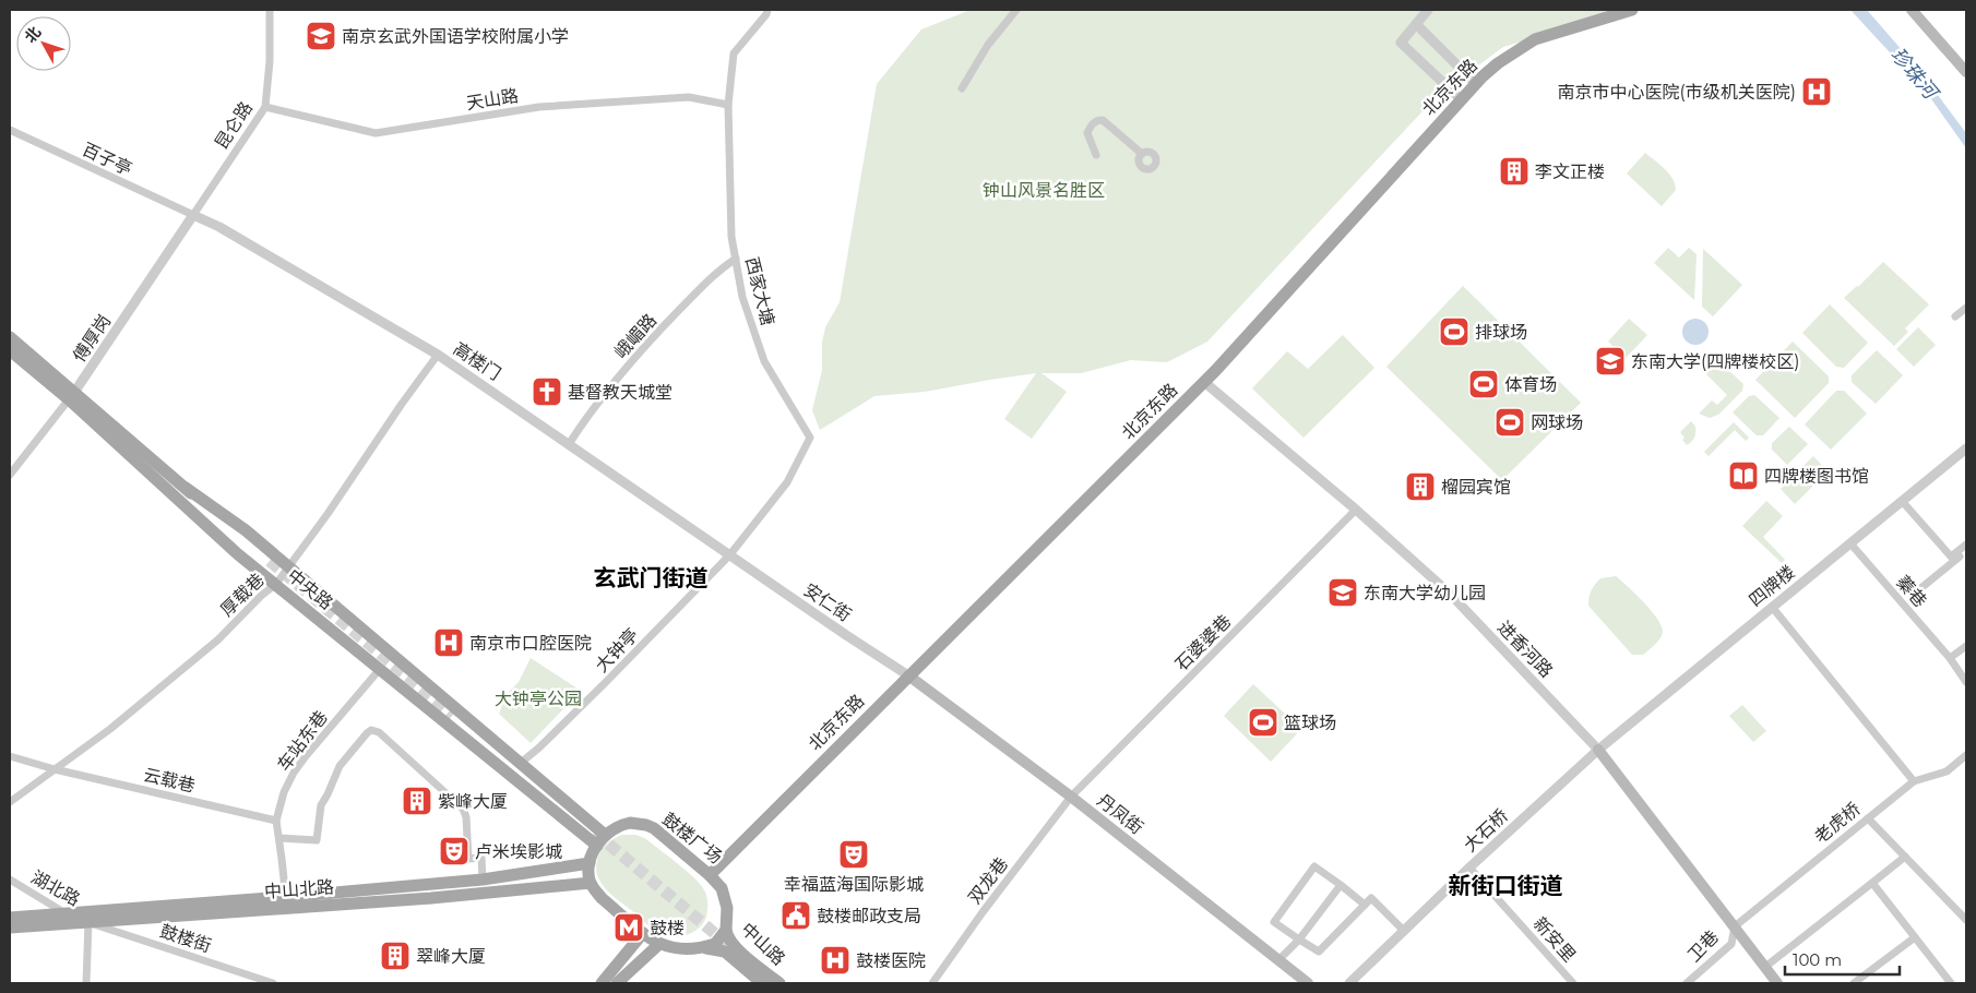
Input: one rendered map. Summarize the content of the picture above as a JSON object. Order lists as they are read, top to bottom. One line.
{"streets":{"main road":["北京东路","中央路","进香河路","丹凤街","鼓楼广场","中山北路","中山路"],"street":["天山路","昆仑路","百子亭","西家大塘","峨嵋路","傅厚岗","高楼门","四牌楼","蓁巷","厚载巷","安仁街","石婆婆巷","大钟亭","车站东巷","云载巷","老虎桥","大石桥","双龙巷","湖北路","鼓楼街","新安里","卫巷"]},"crossings":[["北京东路","中央路"],["北京东路","安仁街"],["北京东路","进香河路"],["北京东路","丹凤街"],["北京东路","鼓楼广场"],["北京东路","中山北路"],["北京东路","中山路"],["天山路","昆仑路"],["天山路","西家大塘"],["昆仑路","百子亭"],["昆仑路","傅厚岗"],["昆仑路","高楼门"],["百子亭","傅厚岗"],["百子亭","高楼门"],["西家大塘","峨嵋路"],["西家大塘","高楼门"],["西家大塘","安仁街"],["西家大塘","大钟亭"],["峨嵋路","高楼门"],["傅厚岗","高楼门"],["傅厚岗","中央路"],["高楼门","厚载巷"],["高楼门","安仁街"],["高楼门","大钟亭"],["四牌楼","蓁巷"],["四牌楼","进香河路"],["四牌楼","大石桥"],["中央路","厚载巷"],["中央路","大钟亭"],["中央路","车站东巷"],["中央路","鼓楼广场"],["中央路","中山北路"],["中央路","中山路"],["厚载巷","云载巷"],["安仁街","大钟亭"],["安仁街","丹凤街"],["石婆婆巷","进香河路"],["石婆婆巷","丹凤街"],["石婆婆巷","双龙巷"],["进香河路","老虎桥"],["进香河路","大石桥"],["进香河路","卫巷"],["车站东巷","云载巷"],["车站东巷","中山北路"],["丹凤街","双龙巷"],["老虎桥","卫巷"],["大石桥","新安里"],["鼓楼广场","中山北路"],["鼓楼广场","中山路"],["湖北路","中山北路"],["湖北路","鼓楼街"],["中山北路","鼓楼街"],["中山北路","中山路"]],"districts":["玄武门街道","新街口街道"],"water":["珍珠河"],"parks":["钟山风景名胜区","大钟亭公园"],"places":{"school or university":["南京玄武外国语学校附属小学","东南大学(四牌楼校区)","东南大学幼儿园"],"hospital":["南京市中心医院(市级机关医院)","南京市口腔医院","鼓楼医院"],"building":["李文正楼","榴园宾馆","紫峰大厦","翠峰大厦"],"sports":["排球场","体育场","网球场","篮球场"],"church":["基督教天城堂"],"library":["四牌楼图书馆"],"theatre":["卢米埃影城","幸福蓝海国际影城"],"public building":["鼓楼邮政支局"],"metro station":["鼓楼"]},"scale_bar":"100 m","north":"top left"}
